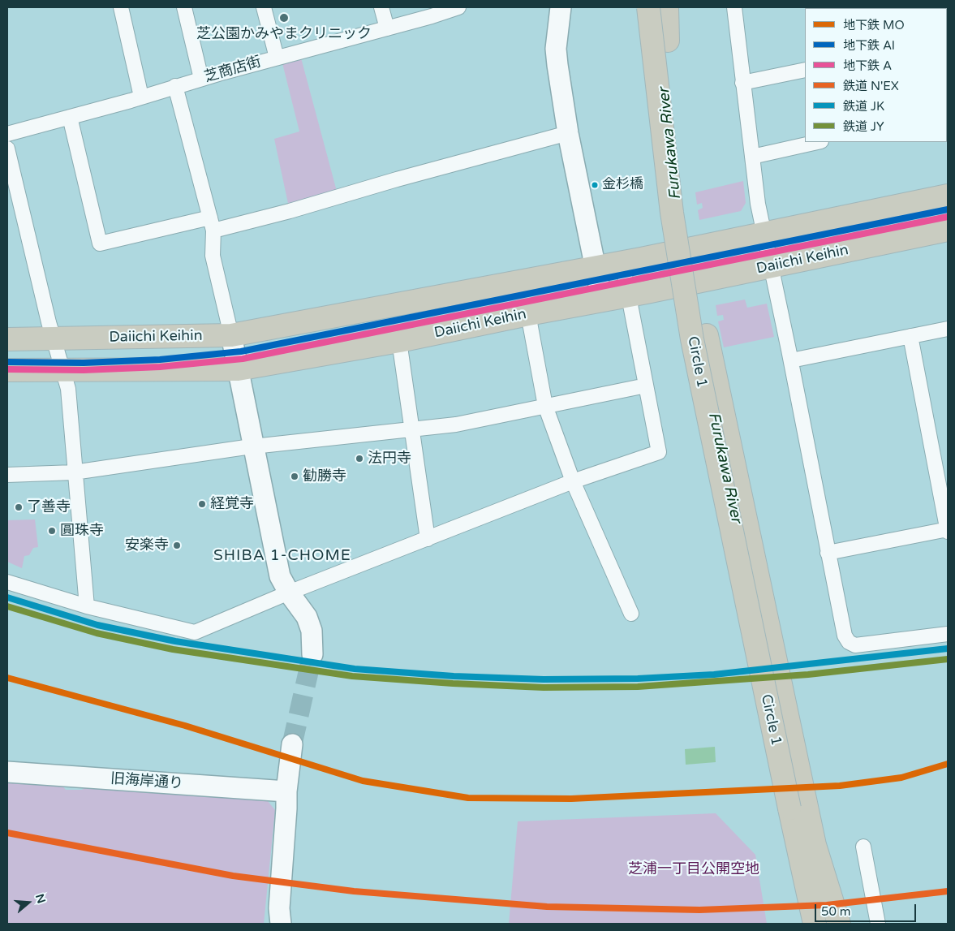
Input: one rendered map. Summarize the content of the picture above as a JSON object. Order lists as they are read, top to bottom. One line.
{"streets":{"highway":["Daiichi Keihin","Circle 1"],"street":["芝商店街","旧海岸通り"]},"districts":["SHIBA 1-CHOME"],"water":["Furukawa River"],"parks":["芝浦一丁目公開空地"],"places":["芝公園かみやまクリニック","金杉橋","法円寺","勧勝寺","経覚寺","了善寺","圓珠寺","安楽寺"],"lines":["metro line Al","metro line A","rail line JK","rail line JY","metro line MO","rail line N'EX"],"legend":["地下鉄 MO","地下鉄 Al","地下鉄 A","鉄道 N'EX","鉄道 JK","鉄道 JY"],"scale_bar":"50 m","north":"right"}
